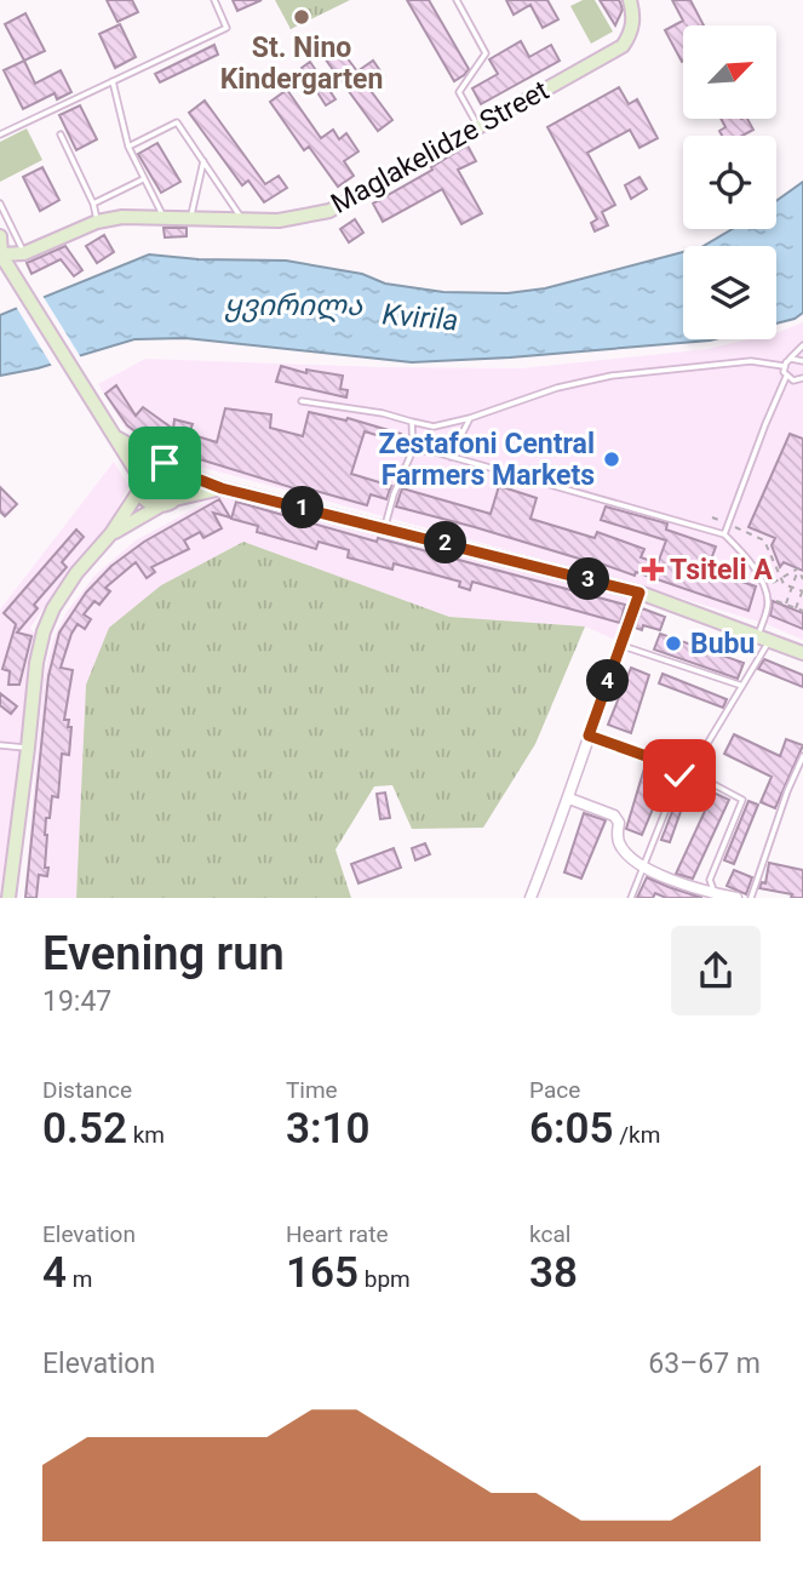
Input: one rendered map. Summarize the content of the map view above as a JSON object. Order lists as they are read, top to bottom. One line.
{"streets":{"street":["Maglakelidze Street"]},"water":["ყვირილა","Kvirila"],"places":{"other":["St. Nino Kindergarten","Zestafoni Central Farmers Markets","Bubu"],"health":["Tsiteli A"]},"north":"top right","page":{"pins":["1","2","3","4"],"heading":["Evening run","19:47"],"stats":[["Distance","0.52 km"],["Time","3:10"],["Pace","6:05 /km"],["Elevation","4 m"],["Heart rate","165 bpm"],["kcal","38"]],"chart":["Elevation","63–67 m"]}}
